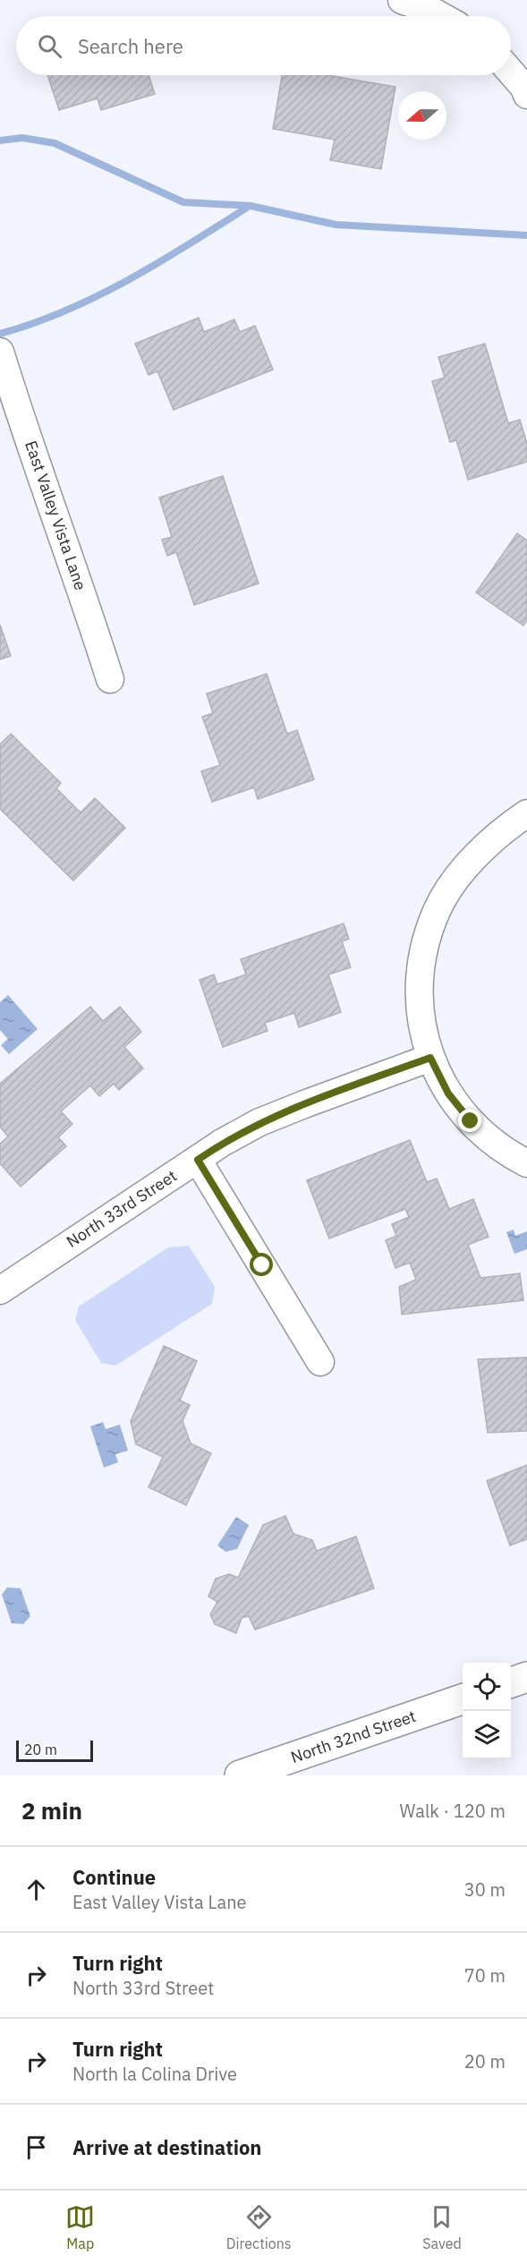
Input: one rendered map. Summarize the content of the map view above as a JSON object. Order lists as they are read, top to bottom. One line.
{"streets":{"main road":["North 32nd Street"],"street":["East Valley Vista Lane","North 33rd Street"]},"scale_bar":"20 m","north":"left","page":{"search":"Search here","scale":"20 m","heading":["2 min","Walk · 120 m"],"list":[["Continue","East Valley Vista Lane","30 m"],["Turn right","North 33rd Street","70 m"],["Turn right","North la Colina Drive","20 m"],"Arrive at destination"],"nav":["Map","Directions","Saved"]}}
